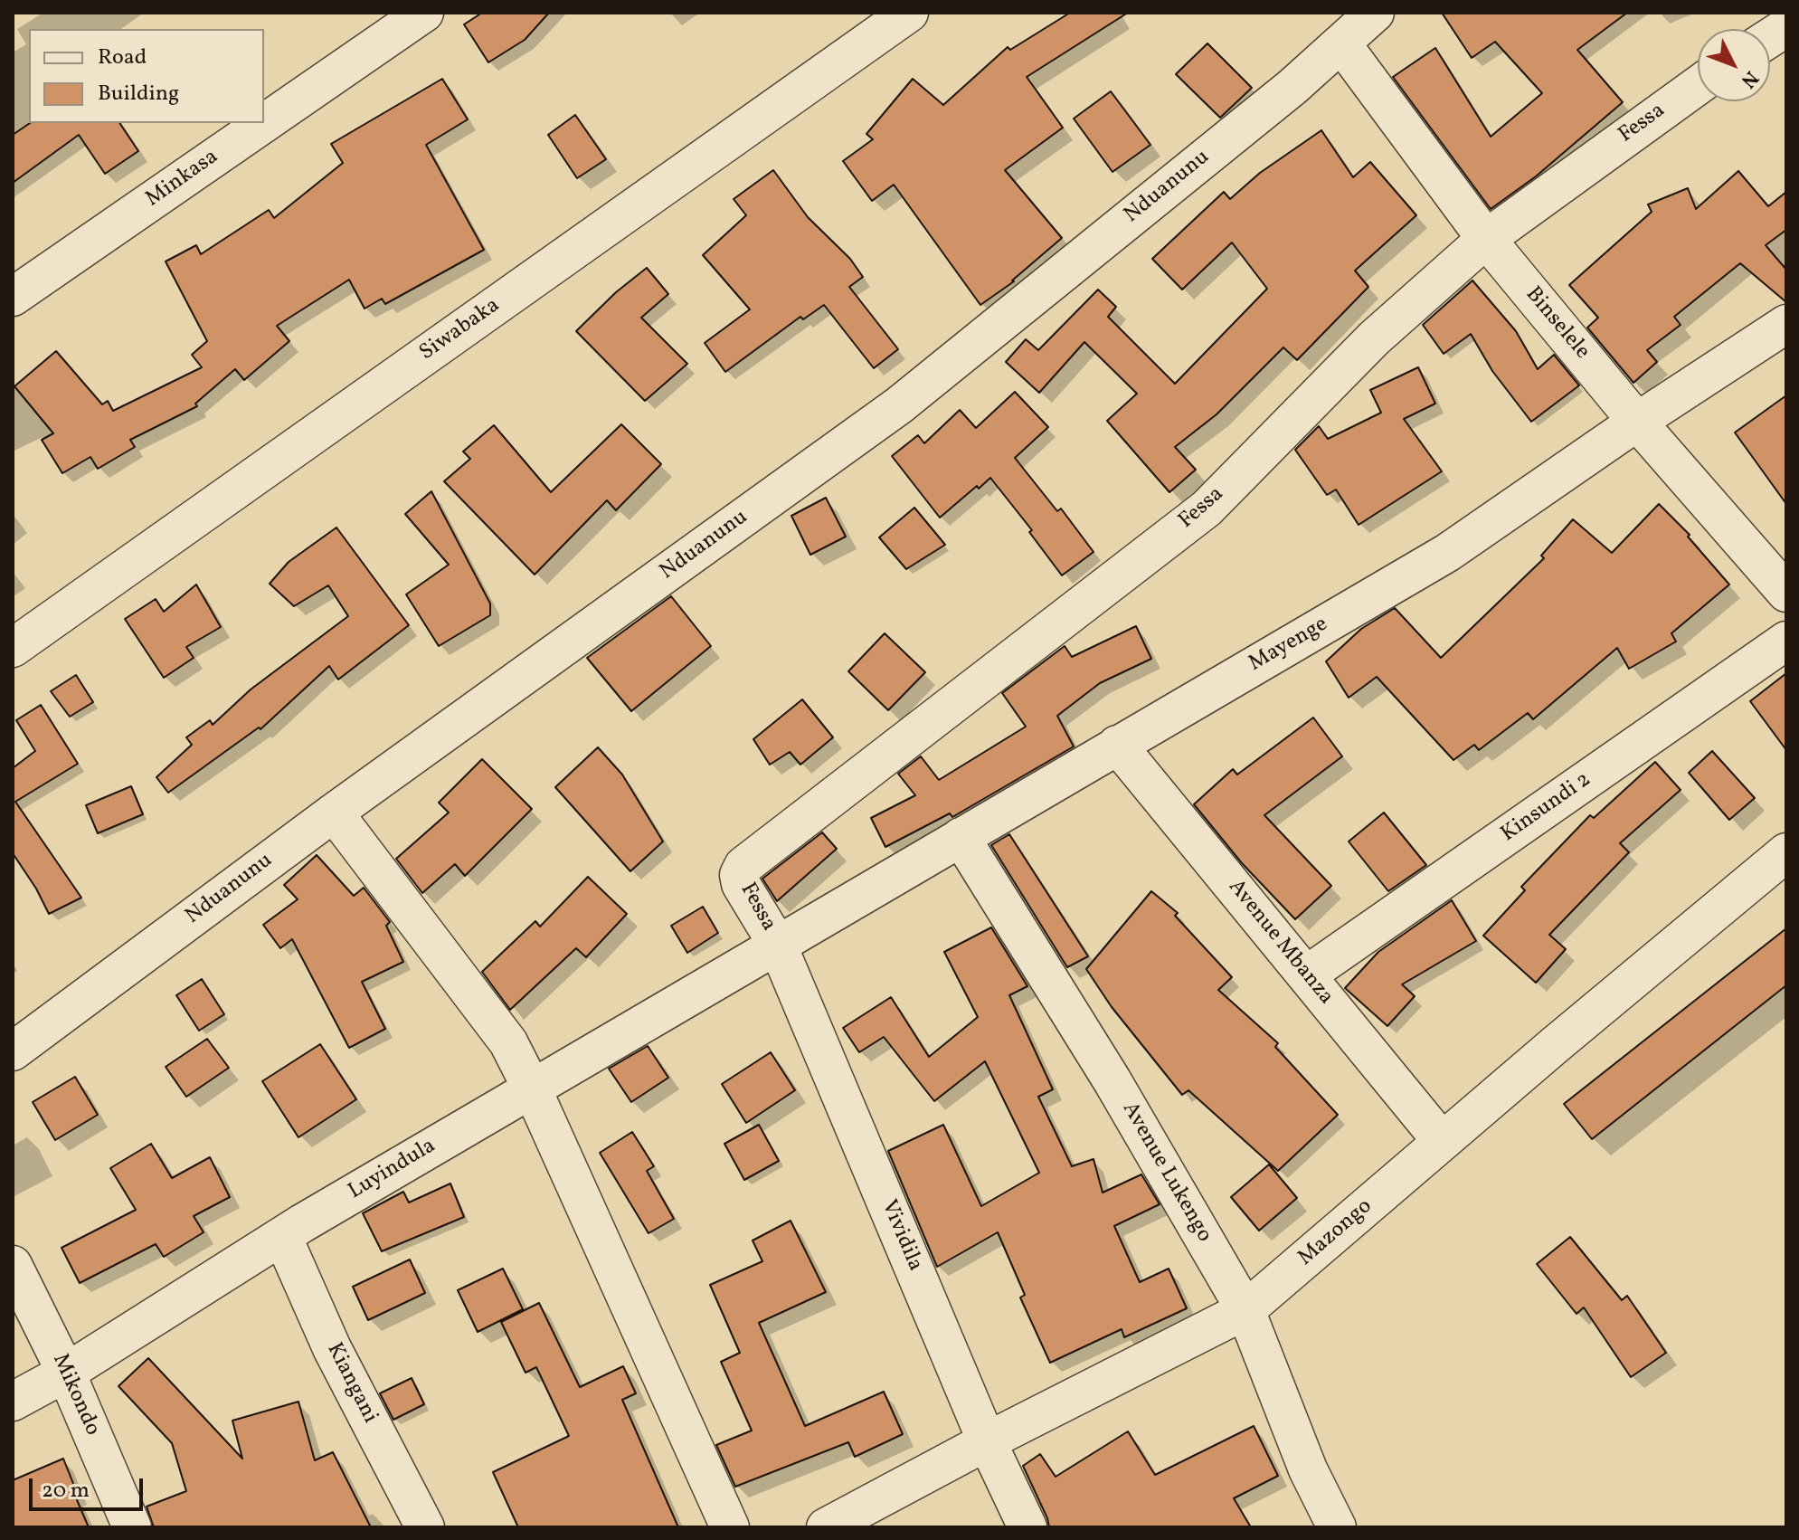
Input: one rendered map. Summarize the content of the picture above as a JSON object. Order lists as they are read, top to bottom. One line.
{"streets":{"street":["Fessa","Minkasa","Nduanunu","Binselele","Siwabaka","Mayenge","Kinsundi 2","Avenue Mbanza","Luyindula","Avenue Lukengo","Mazongo","Vividila","Kiangani","Mikondo"]},"crossings":[["Fessa","Binselele"],["Fessa","Mayenge"],["Fessa","Luyindula"],["Fessa","Vividila"],["Nduanunu","Binselele"],["Binselele","Mayenge"],["Mayenge","Avenue Mbanza"],["Mayenge","Luyindula"],["Mayenge","Avenue Lukengo"],["Mayenge","Vividila"],["Kinsundi 2","Avenue Mbanza"],["Avenue Mbanza","Mazongo"],["Luyindula","Vividila"],["Luyindula","Kiangani"],["Luyindula","Mikondo"],["Avenue Lukengo","Mazongo"],["Mazongo","Vividila"]],"legend":["Road","Building"],"scale_bar":"20 m","north":"bottom right"}
